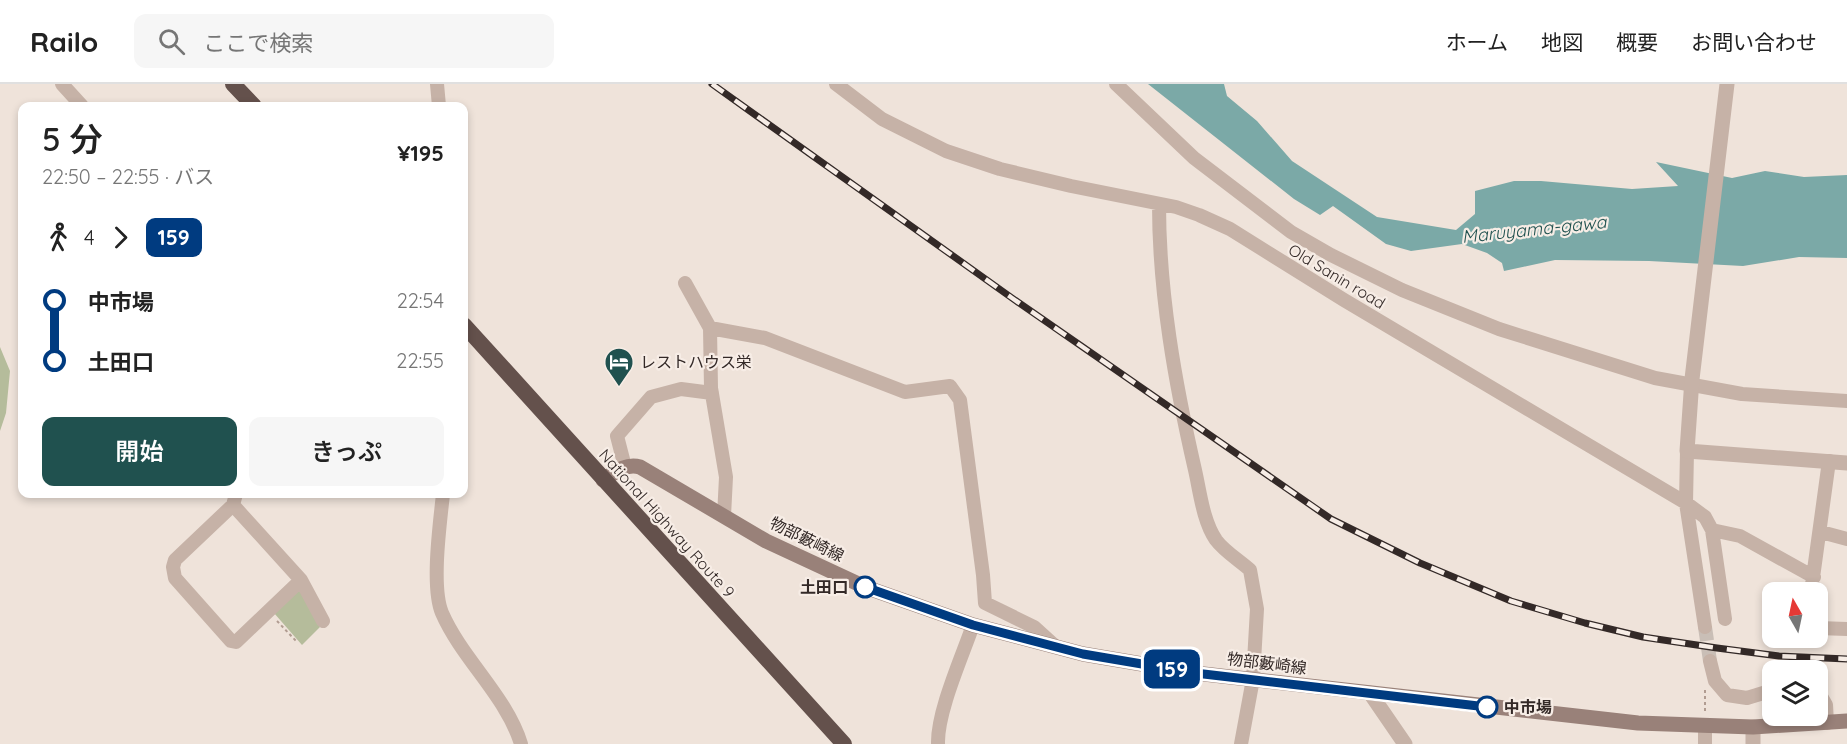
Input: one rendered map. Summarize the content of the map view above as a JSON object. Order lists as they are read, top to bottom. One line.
{"streets":{"highway":["National Highway Route 9"],"main road":["物部藪崎線"],"street":["Old Sanin road"]},"water":["Maruyama-gawa"],"places":{"hotel":["レストハウス栄"],"other":["土田口","中市場"]},"lines":["bus line 159"],"north":"top","page":{"header":"Railo","search":"ここで検索","nav":["ホーム","地図","概要","お問い合わせ"],"on_map":"159","heading":["5 分","22:50 – 22:55 · バス","¥195"],"legs":["4","159"],"list":[{"name":"中市場","value":"22:54"},{"name":"土田口","value":"22:55"}],"buttons":["開始","きっぷ"]}}
